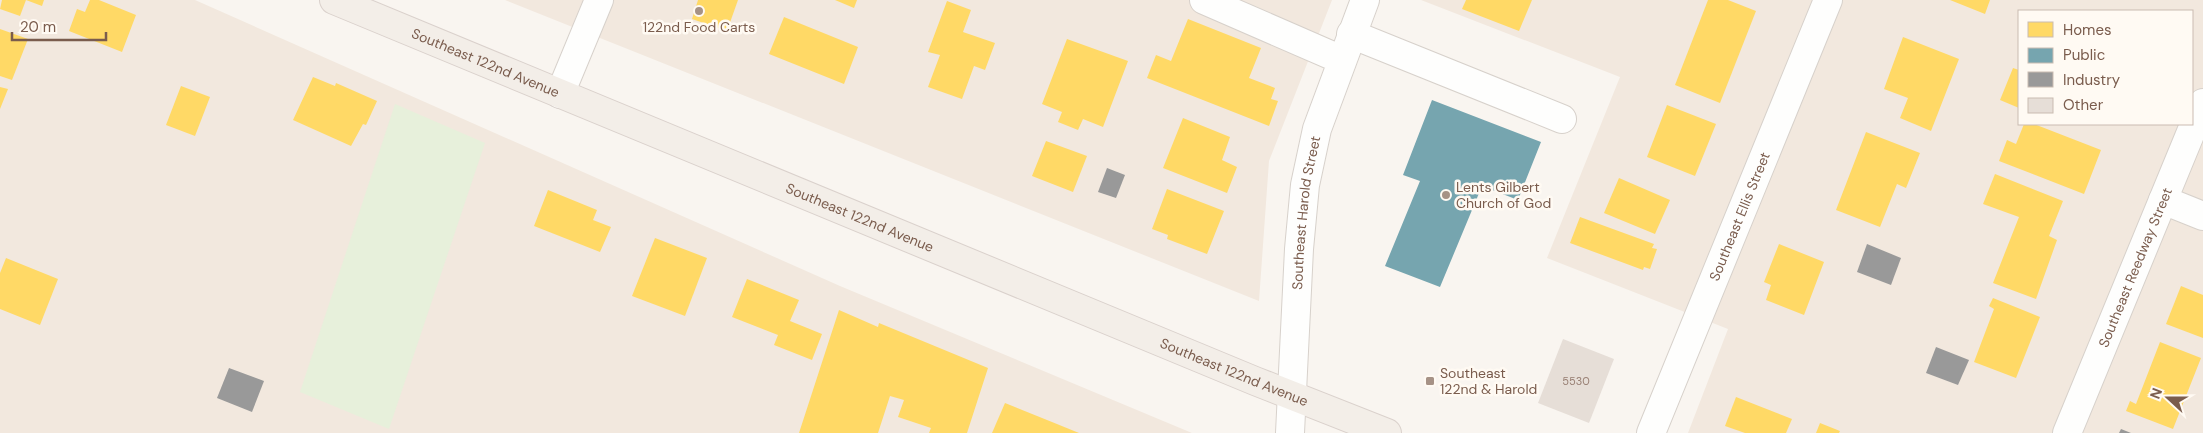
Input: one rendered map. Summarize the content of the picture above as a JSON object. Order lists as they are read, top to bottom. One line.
{"streets":{"main road":["Southeast 122nd Avenue"],"street":["Southeast Harold Street","Southeast Ellis Street","Southeast Reedway Street"]},"crossings":[["Southeast 122nd Avenue","Southeast Harold Street"]],"places":{"other":["122nd Food Carts","Lents Gilbert Church of God"],"transit":["Southeast 122nd & Harold"]},"house_numbers":["5530"],"legend":["Homes","Public","Industry","Other"],"scale_bar":"20 m","north":"left"}
